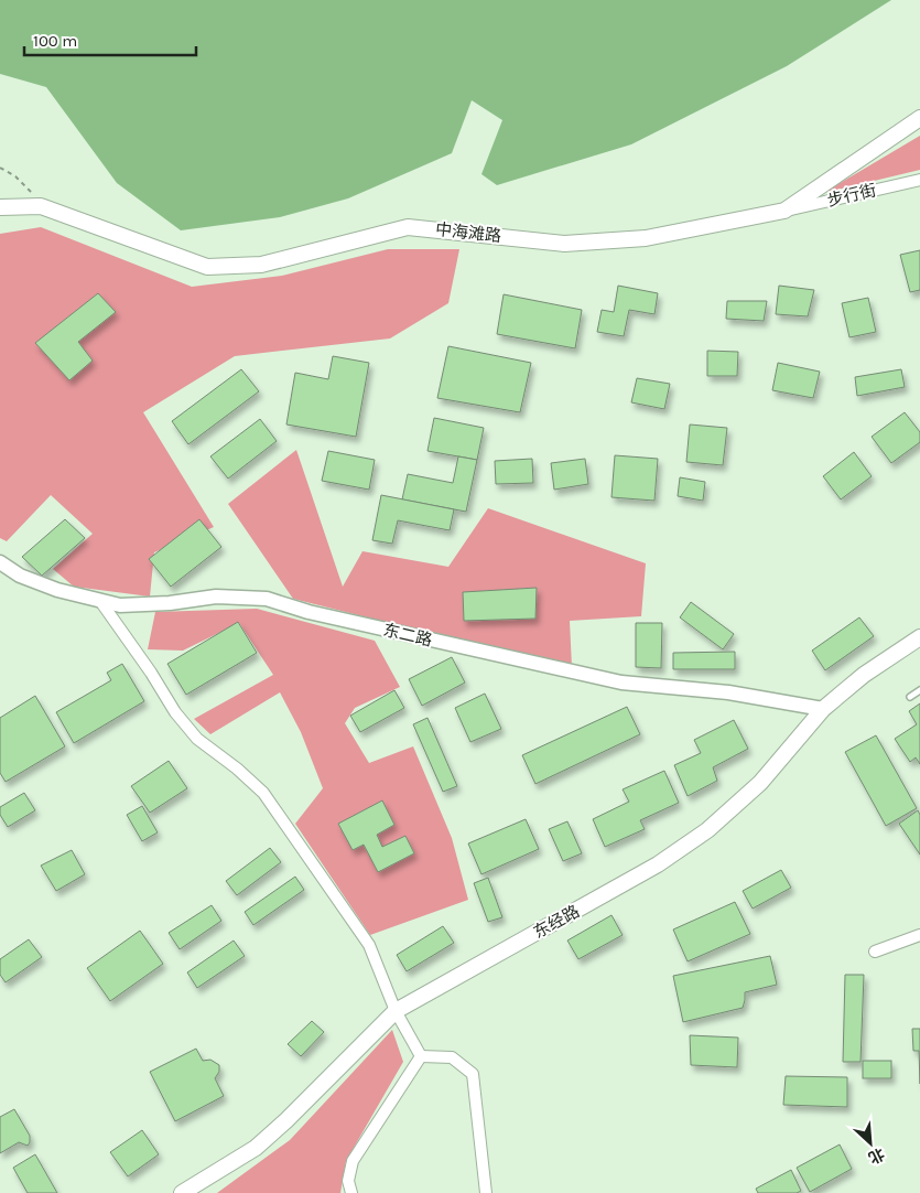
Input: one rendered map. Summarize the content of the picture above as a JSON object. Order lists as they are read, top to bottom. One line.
{"streets":{"main road":["中海滩路","东经路"],"street":["步行街","东二路"]},"crossings":[["步行街","中海滩路"],["东二路","东经路"]],"scale_bar":"100 m","north":"bottom right"}
